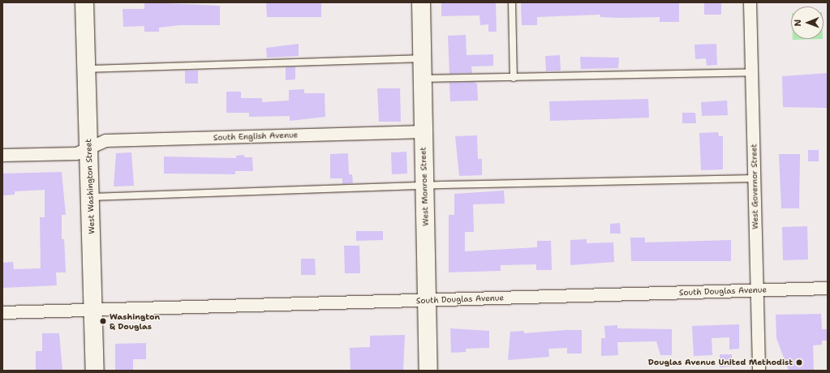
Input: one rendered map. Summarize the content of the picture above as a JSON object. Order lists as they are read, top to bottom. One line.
{"streets":{"street":["South English Avenue","West Washington Street","West Monroe Street","West Governor Street","South Douglas Avenue"]},"crossings":[["South English Avenue","West Washington Street"],["South English Avenue","West Monroe Street"],["West Washington Street","South Douglas Avenue"],["West Monroe Street","South Douglas Avenue"],["West Governor Street","South Douglas Avenue"]],"places":["Washington & Douglas","Douglas Avenue United Methodist"],"north":"left"}
